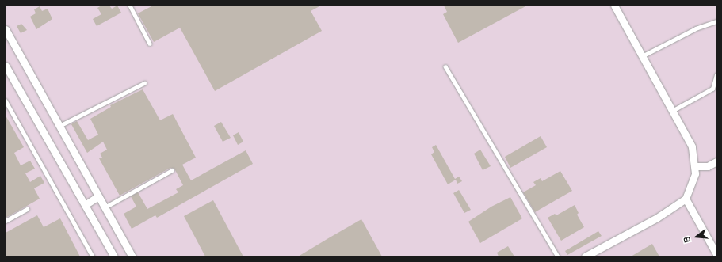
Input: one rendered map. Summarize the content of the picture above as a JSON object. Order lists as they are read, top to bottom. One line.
{"north":"left"}
